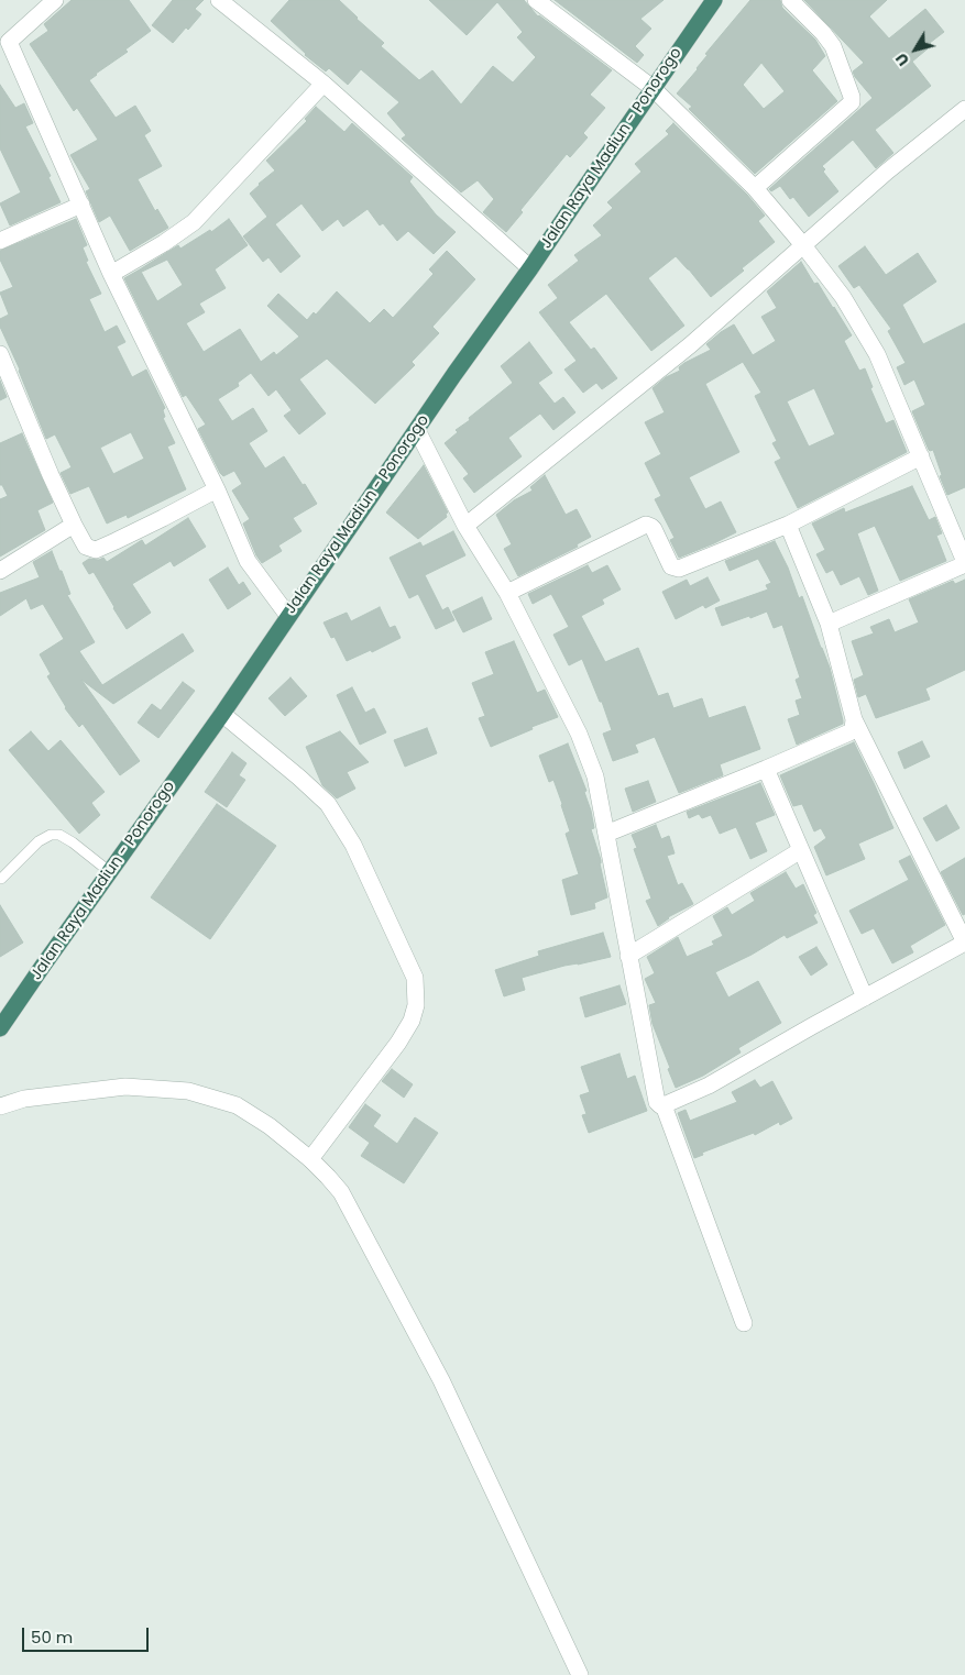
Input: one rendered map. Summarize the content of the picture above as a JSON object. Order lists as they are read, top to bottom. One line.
{"streets":{"highway":["Jalan Raya Madiun - Ponorogo"]},"scale_bar":"50 m","north":"bottom left"}
